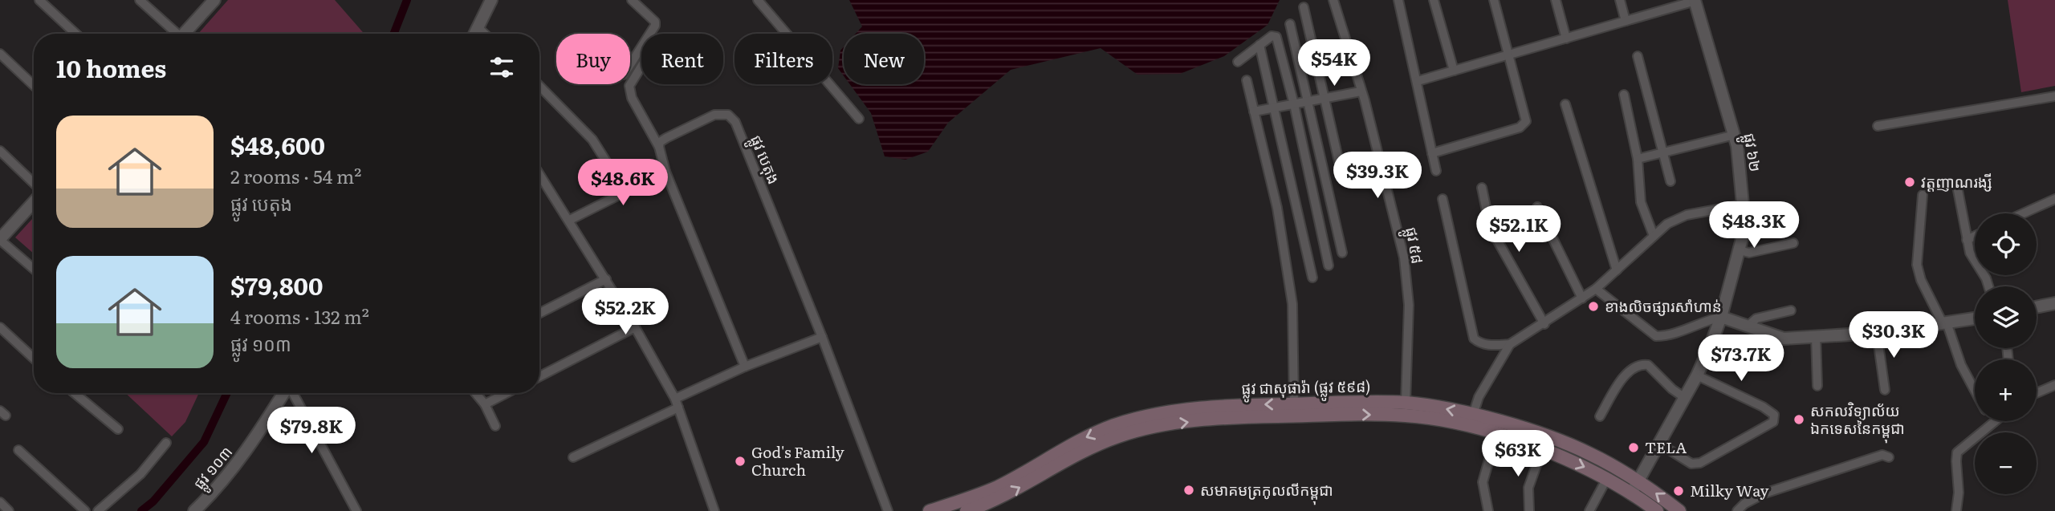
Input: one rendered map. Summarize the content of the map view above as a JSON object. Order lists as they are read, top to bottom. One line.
{"streets":{"main road":["ផ្លូវ ជាសុផារ៉ា (ផ្លូវ ៥៩៨)"],"street":["ផ្លូវ ៦២","ផ្លូវ បេតុង","ផ្លូវ ៥៨","ផ្លូវ ១០៣"]},"crossings":[["ផ្លូវ ៦២","ផ្លូវ ជាសុផារ៉ា (ផ្លូវ ៥៩៨)"],["ផ្លូវ ៥៨","ផ្លូវ ជាសុផារ៉ា (ផ្លូវ ៥៩៨)"]],"places":["វត្តញាណរង្សី","ខាងលិចផ្សារសាំហាន់","សកលវិទ្យាល័យ ឯកទេសនៃកម្ពុជា","TELA","God's Family Church","សមាគមត្រកូលលីកម្ពុជា","Milky Way"],"page":{"chip":["Buy","Rent","Filters","New"],"heading":"10 homes","price":["$54K","$39.3K","$48.6K","$48.3K","$52.1K","$52.2K","$30.3K","$73.7K","$79.8K","$63K"],"list":[{"name":"$48,600","note":"2 rooms · 54 m² · ផ្លូវ បេតុង"},{"name":"$79,800","note":"4 rooms · 132 m² · ផ្លូវ ១០៣"}],"map_buttons":["+","−"]}}
